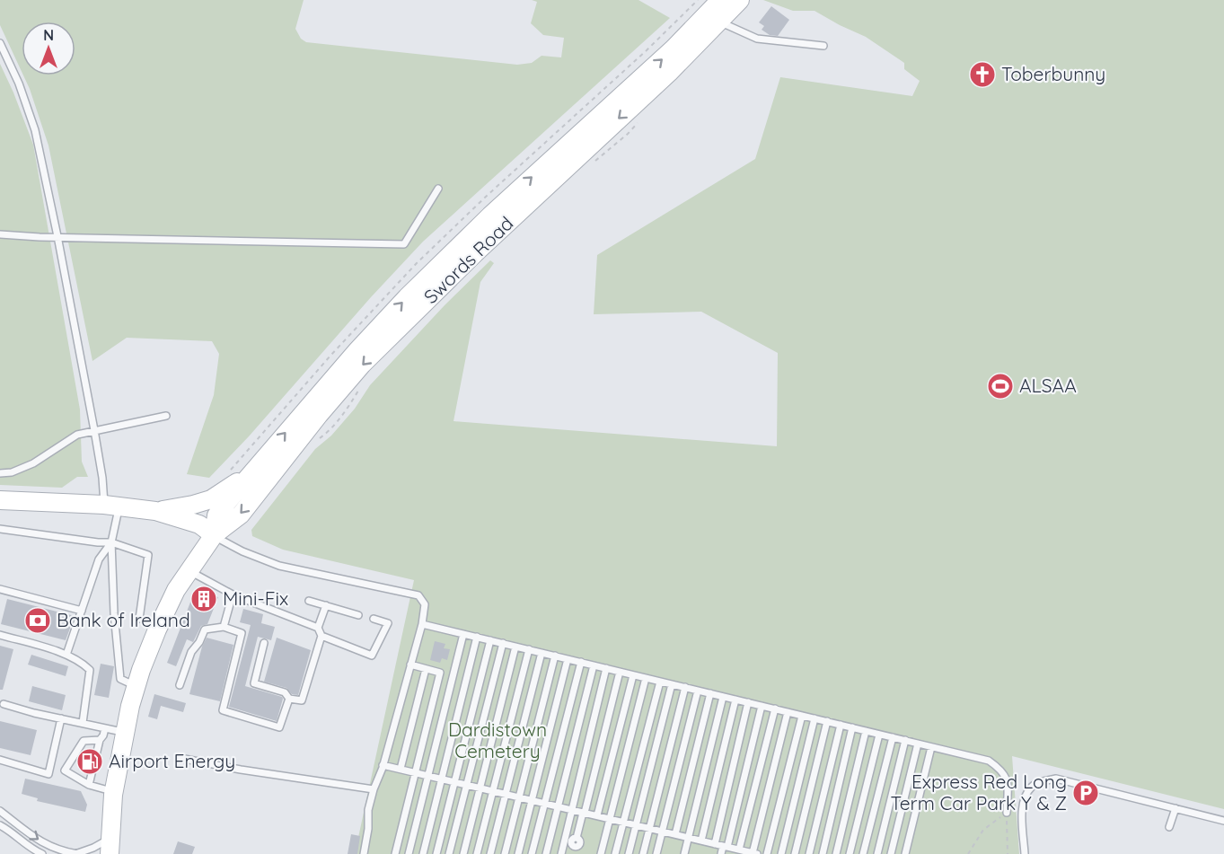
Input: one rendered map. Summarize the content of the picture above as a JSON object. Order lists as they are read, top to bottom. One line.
{"streets":{"main road":["Swords Road"]},"parks":["Dardistown Cemetery"],"places":{"church":["Toberbunny"],"sports":["ALSAA"],"building":["Mini-Fix"],"bank":["Bank of Ireland"],"fuel station":["Airport Energy"],"parking":["Express Red Long Term Car Park Y & Z"]},"north":"top"}
